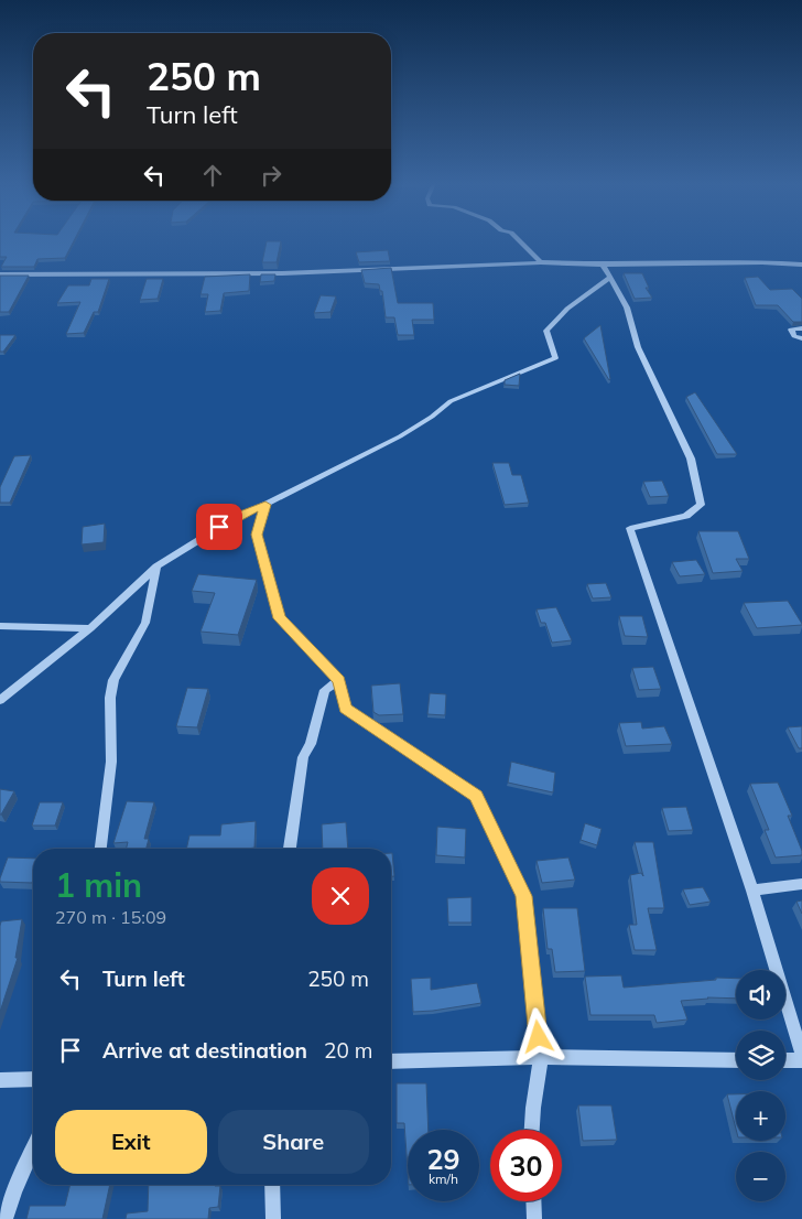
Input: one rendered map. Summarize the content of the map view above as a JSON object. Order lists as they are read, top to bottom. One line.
{"page":{"turn":["250 m","Turn left"],"heading":["1 min","270 m · 15:09"],"list":[{"name":"Turn left","value":"250 m"},{"name":"Arrive at destination","value":"20 m"}],"map_buttons":["+","−"],"buttons":["Exit","Share"],"speed":"29 km/h","limit":"30"}}
